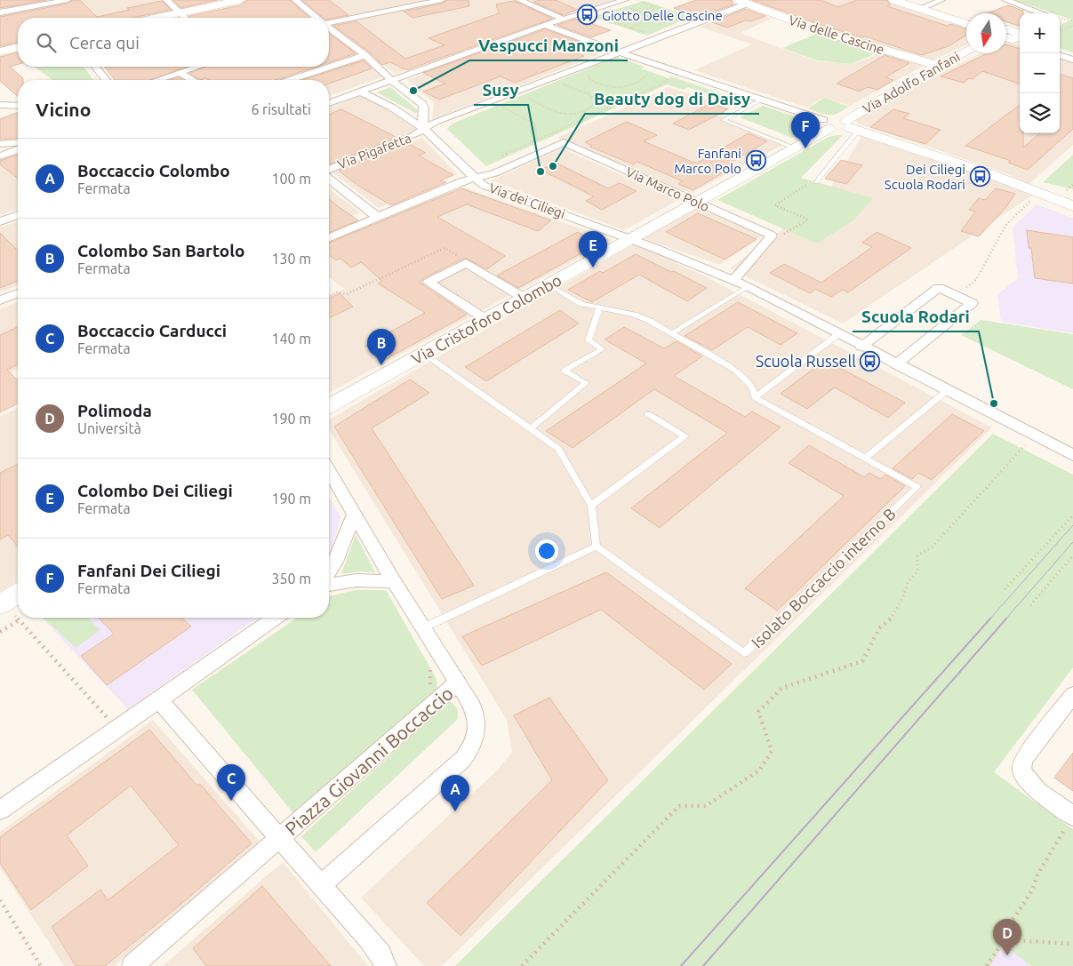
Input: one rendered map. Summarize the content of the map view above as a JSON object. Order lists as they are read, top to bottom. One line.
{"streets":{"street":["Via delle Cascine","Via Adolfo Fanfani","Via Pigafetta","Via Marco Polo","Via dei Ciliegi","Via Cristoforo Colombo","Piazza Giovanni Boccaccio"],"lane":["Isolato Boccaccio interno B"]},"crossings":[["Via delle Cascine","Via Adolfo Fanfani"],["Via delle Cascine","Via Pigafetta"],["Via Adolfo Fanfani","Via Marco Polo"],["Via Adolfo Fanfani","Via Cristoforo Colombo"],["Via Marco Polo","Via dei Ciliegi"],["Via Marco Polo","Via Cristoforo Colombo"],["Via dei Ciliegi","Via Cristoforo Colombo"]],"places":{"bus stop":["Giotto Delle Cascine","Fanfani Marco Polo","Dei Ciliegi Scuola Rodari","Scuola Russell"],"other":["Vespucci Manzoni","Beauty dog di Daisy","Susy","Scuola Rodari"]},"north":"bottom","page":{"map_buttons":["+","−"],"search":"Cerca qui","heading":["Vicino","6 risultati"],"pins":["F","E","B","C","A","D"],"list":[{"mark":"A","name":"Boccaccio Colombo","note":"Fermata","value":"100 m"},{"mark":"B","name":"Colombo San Bartolo","note":"Fermata","value":"130 m"},{"mark":"C","name":"Boccaccio Carducci","note":"Fermata","value":"140 m"},{"mark":"D","name":"Polimoda","note":"Università","value":"190 m"},{"mark":"E","name":"Colombo Dei Ciliegi","note":"Fermata","value":"190 m"},{"mark":"F","name":"Fanfani Dei Ciliegi","note":"Fermata","value":"350 m"}]}}
